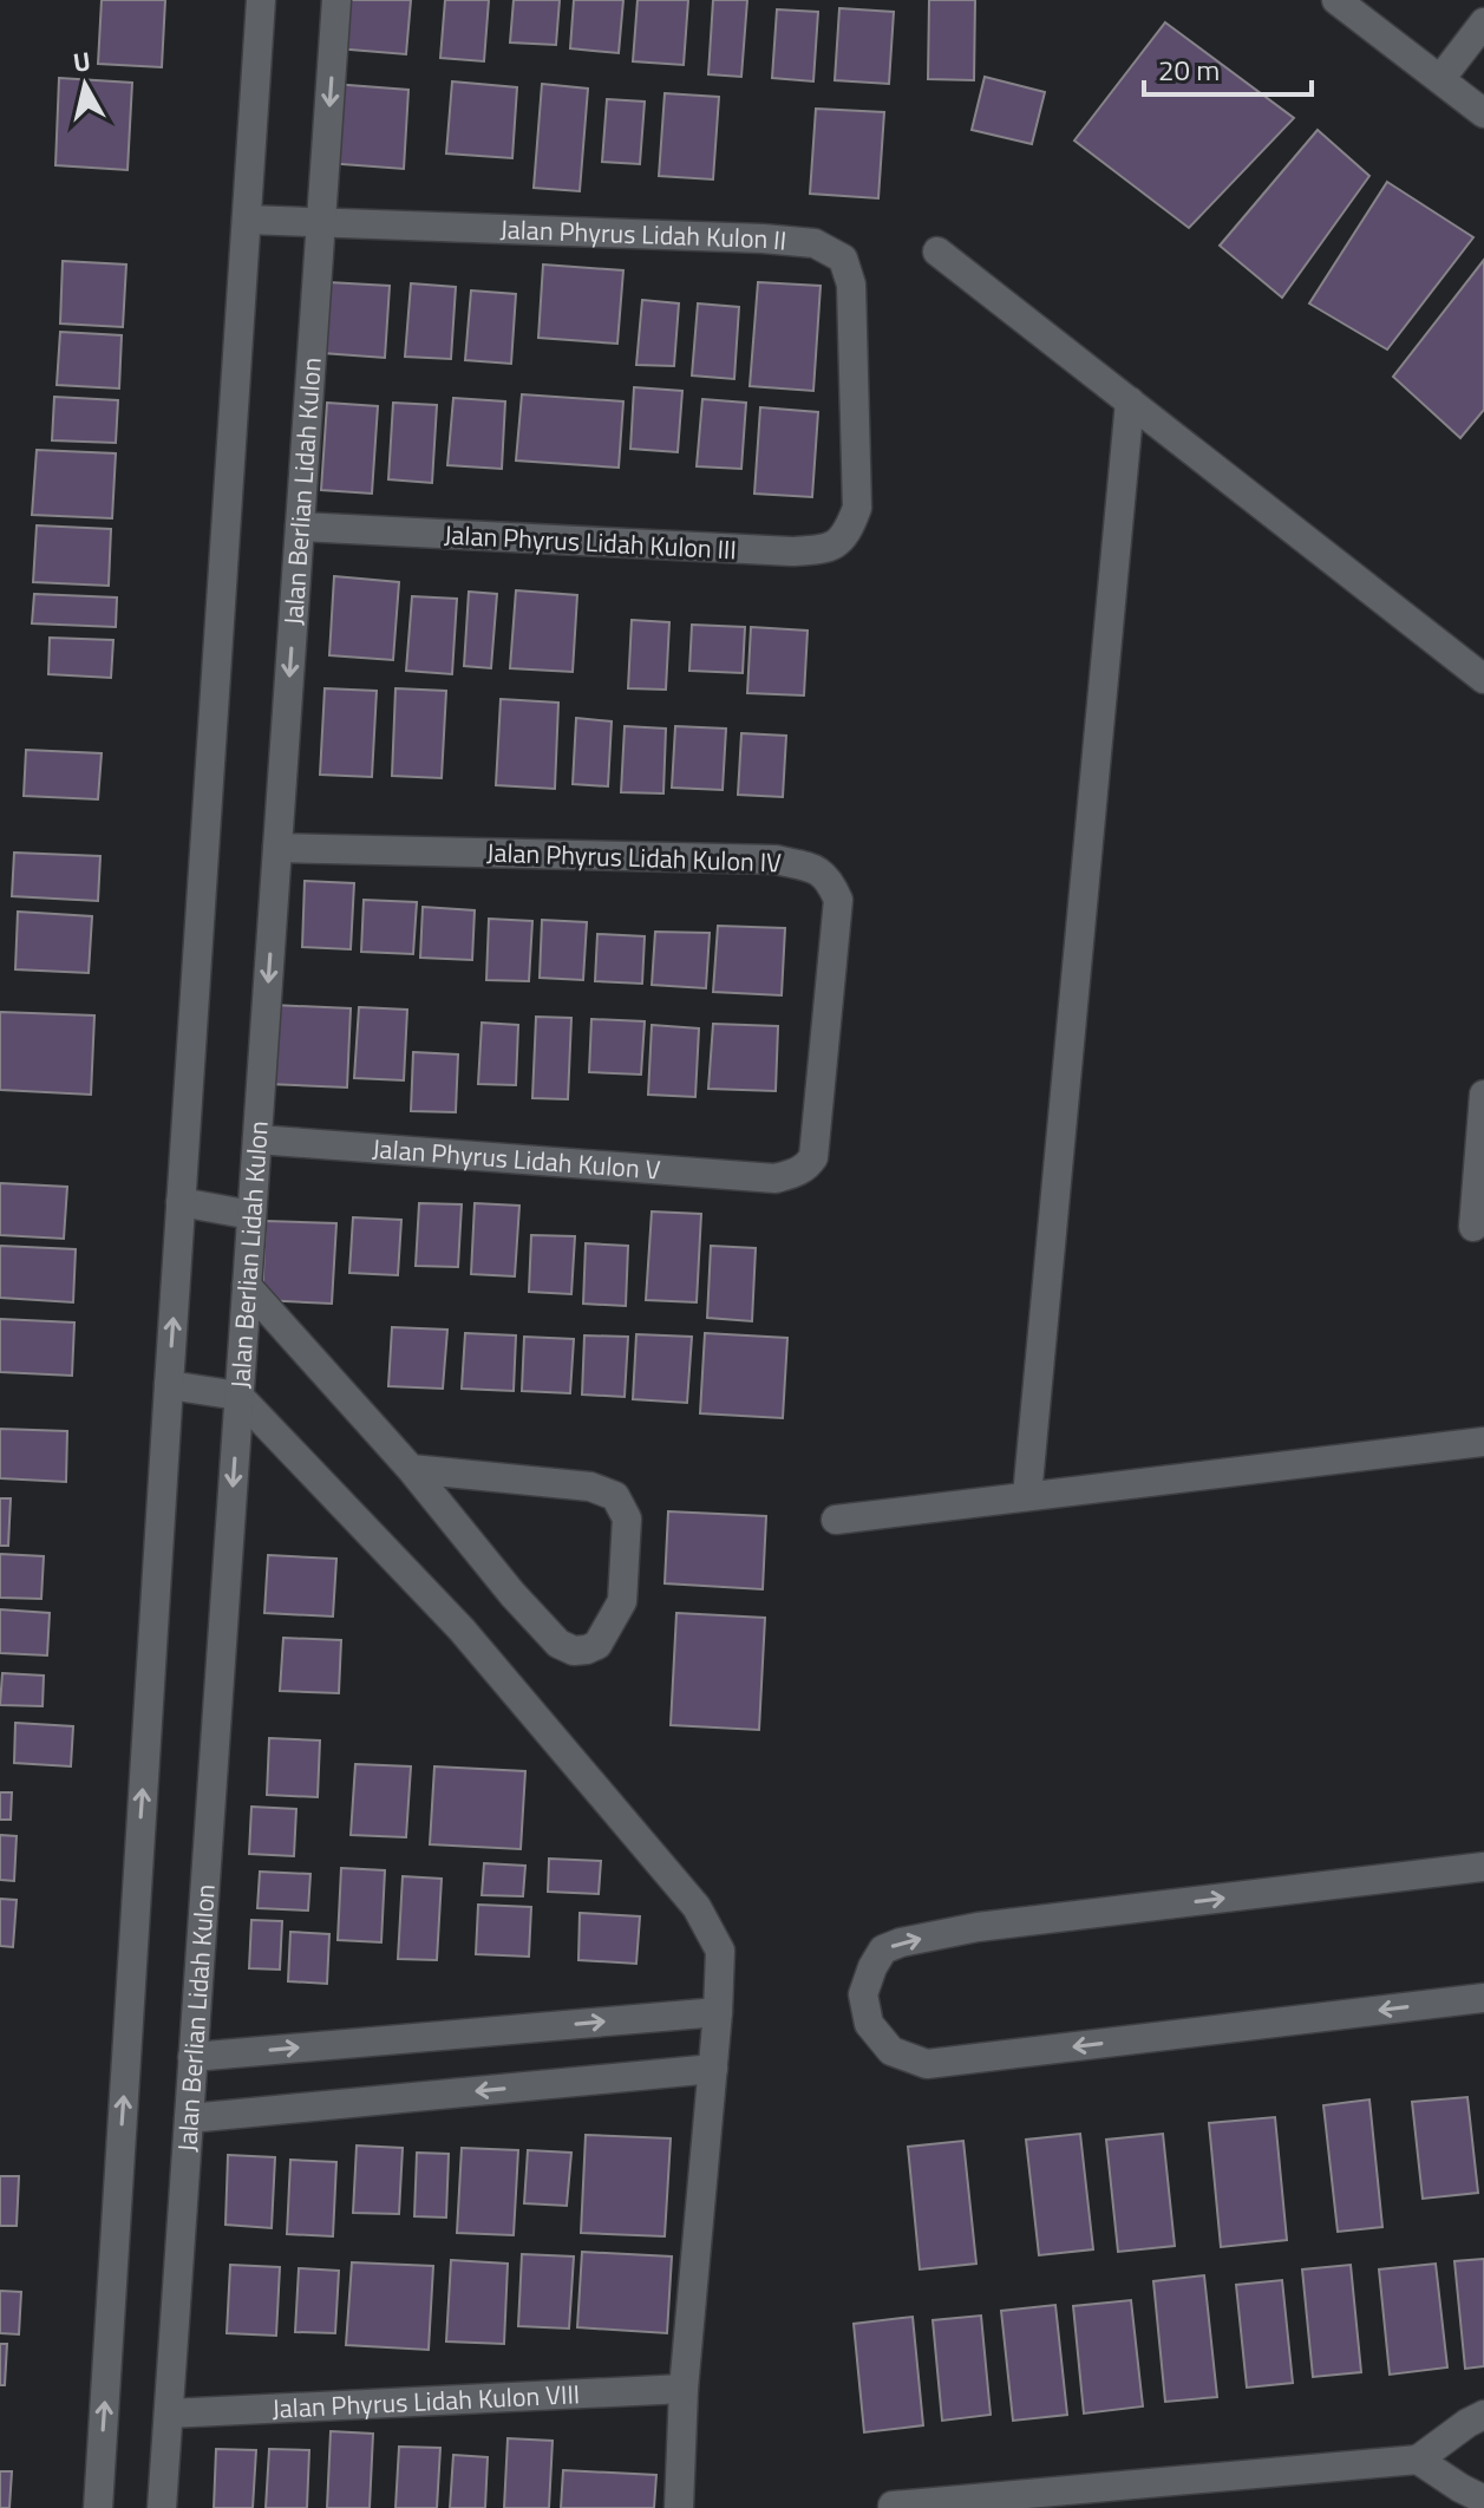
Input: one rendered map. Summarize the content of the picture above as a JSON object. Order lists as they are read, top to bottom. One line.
{"streets":{"street":["Jalan Phyrus Lidah Kulon II","Jalan Berlian Lidah Kulon","Jalan Phyrus Lidah Kulon III","Jalan Phyrus Lidah Kulon IV","Jalan Phyrus Lidah Kulon V","Jalan Phyrus Lidah Kulon VIII"]},"crossings":[["Jalan Phyrus Lidah Kulon II","Jalan Berlian Lidah Kulon"],["Jalan Phyrus Lidah Kulon II","Jalan Phyrus Lidah Kulon III"],["Jalan Berlian Lidah Kulon","Jalan Phyrus Lidah Kulon III"],["Jalan Berlian Lidah Kulon","Jalan Phyrus Lidah Kulon IV"],["Jalan Berlian Lidah Kulon","Jalan Phyrus Lidah Kulon V"],["Jalan Berlian Lidah Kulon","Jalan Phyrus Lidah Kulon VIII"],["Jalan Phyrus Lidah Kulon IV","Jalan Phyrus Lidah Kulon V"]],"scale_bar":"20 m","north":"top"}
